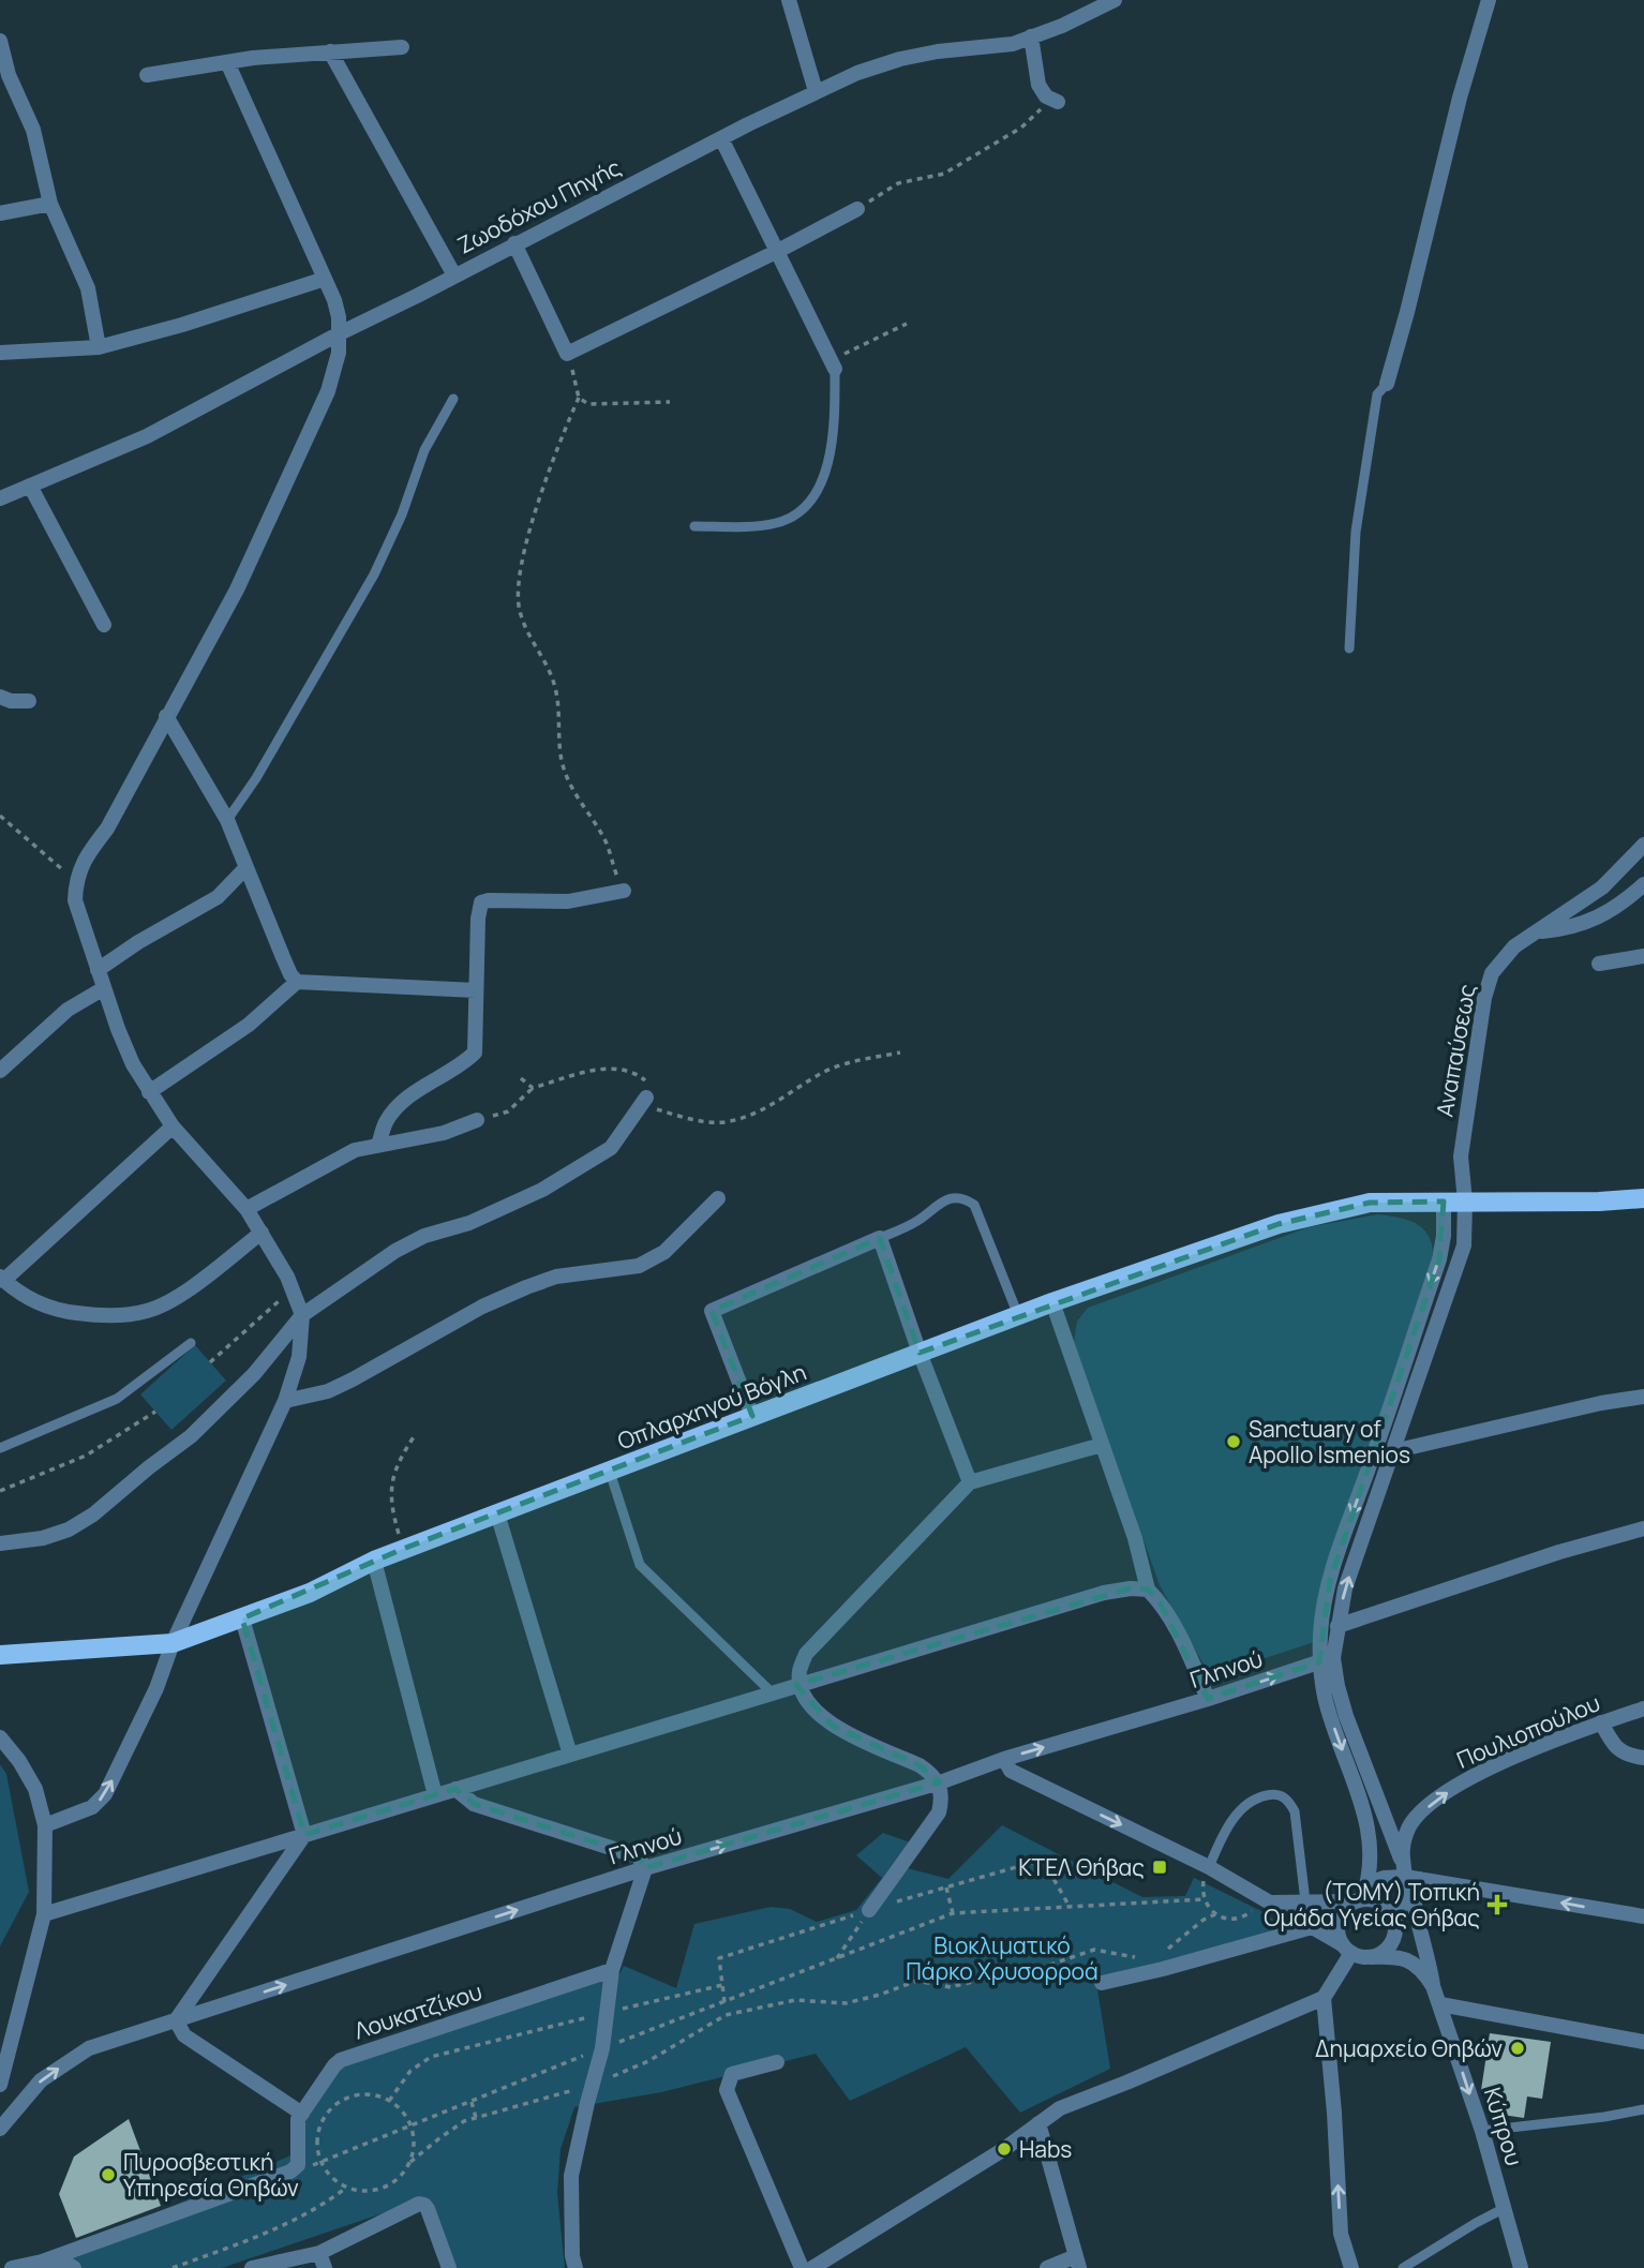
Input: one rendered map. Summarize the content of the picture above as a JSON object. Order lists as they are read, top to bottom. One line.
{"streets":{"main road":["Οπλαρχηγού Βόγλη"],"street":["Ζωοδόχου Πηγής","Αναπαύσεως","Γληνού","Πουλιοπούλου","Λουκατζίκου","Κύπρου"]},"crossings":[["Αναπαύσεως","Οπλαρχηγού Βόγλη"],["Αναπαύσεως","Γληνού"]],"one_way":["Πουλιοπούλου"],"parks":["Βιοκλιματικό Πάρκο Χρυσορροά"],"places":{"other":["Sanctuary of Apollo Ismenios","Δημαρχείο Θηβών","Habs","Πυροσβεστική Υπηρεσία Θηβών"],"transit":["ΚΤΕΛ Θήβας"],"health":["(ΤΟΜΥ) Τοπική Ομάδα Υγείας Θήβας"]}}
